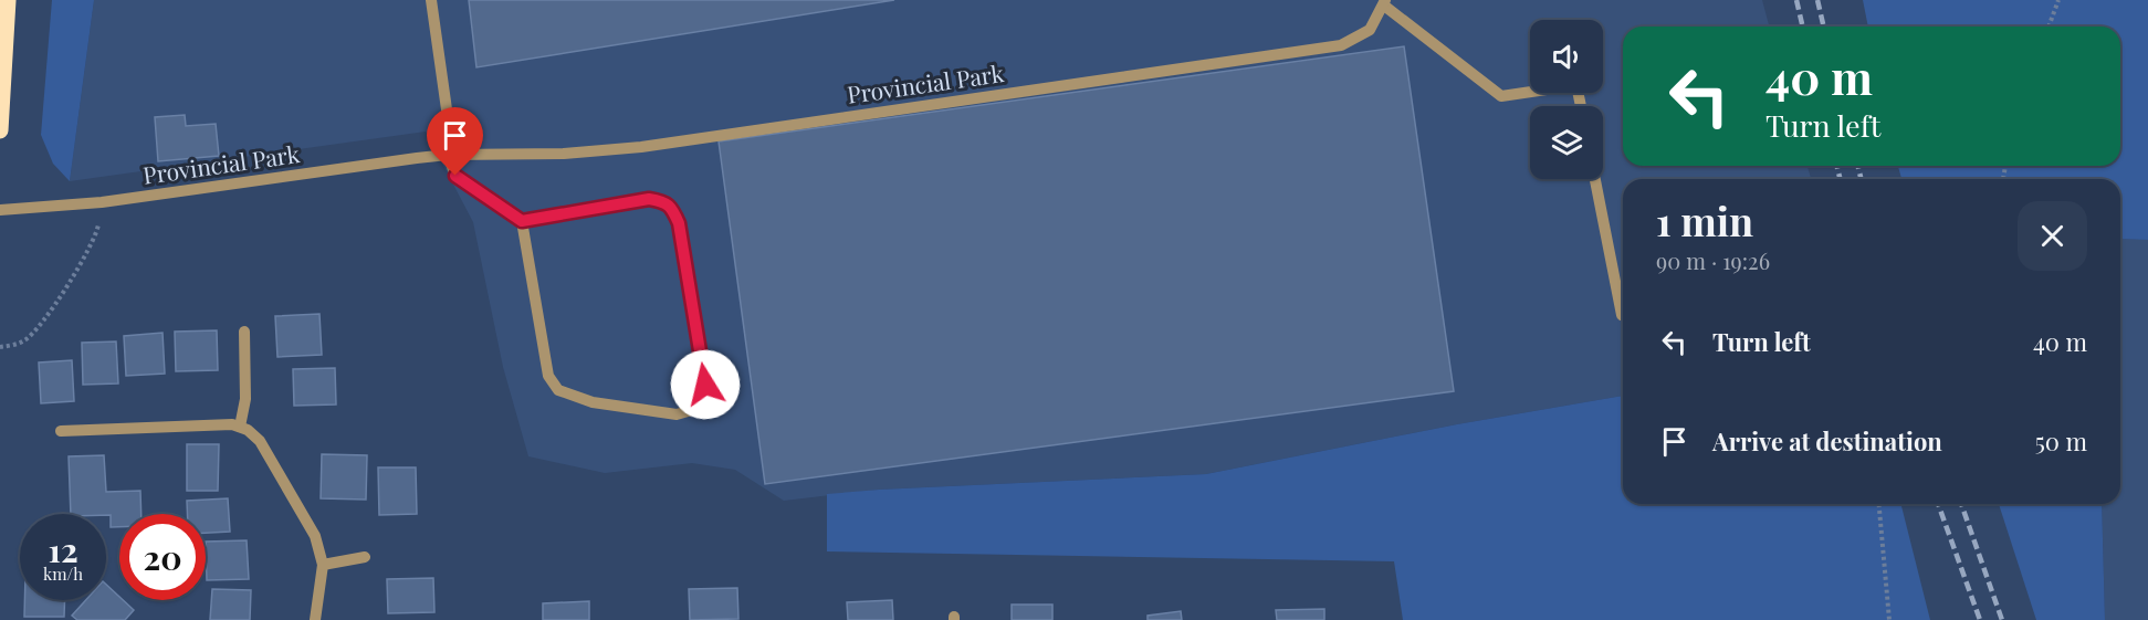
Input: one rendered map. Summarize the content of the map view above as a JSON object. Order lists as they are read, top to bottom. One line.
{"streets":{"street":["Provincial Park"]},"page":{"turn":["40 m","Turn left"],"heading":["1 min","90 m · 19:26"],"list":[{"name":"Turn left","value":"40 m"},{"name":"Arrive at destination","value":"50 m"}],"speed":"12 km/h","limit":"20"}}
